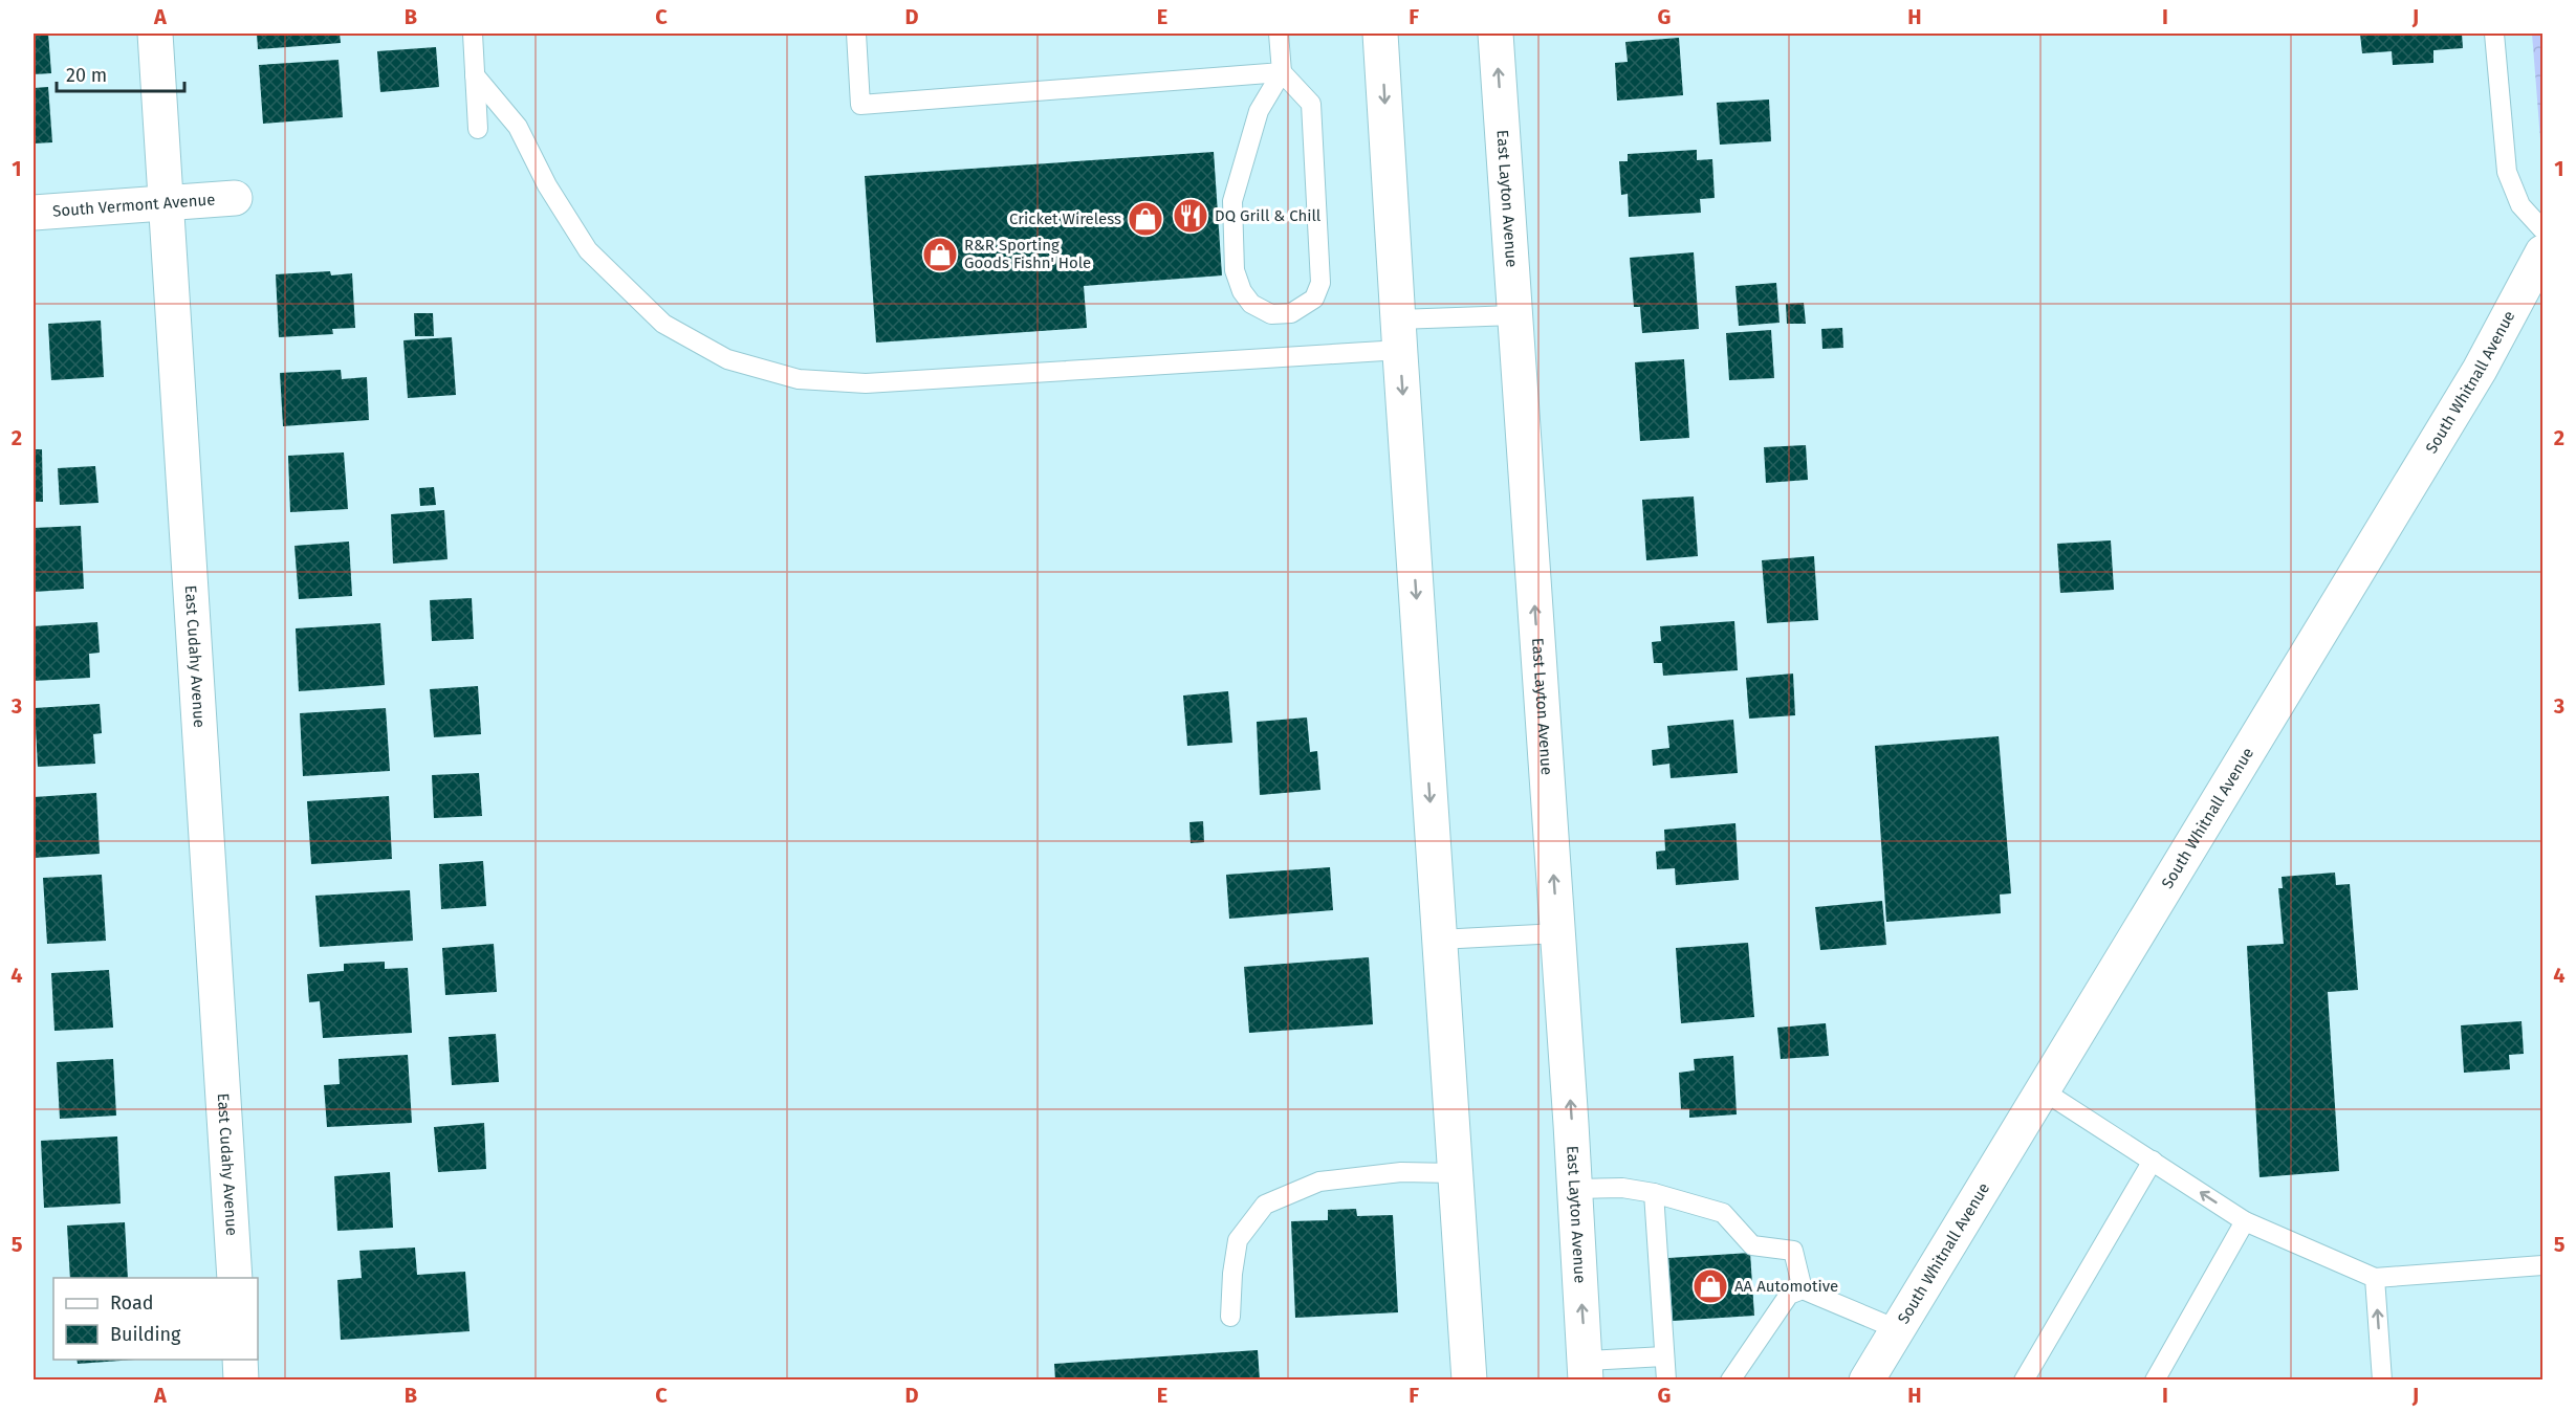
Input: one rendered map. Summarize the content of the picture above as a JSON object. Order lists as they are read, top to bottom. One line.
{"streets":{"street":["East Layton Avenue","South Vermont Avenue","South Whitnall Avenue","East Cudahy Avenue"]},"crossings":[["South Vermont Avenue","East Cudahy Avenue"]],"places":{"restaurant":["DQ Grill & Chill"],"shop":["Cricket Wireless","R&R Sporting Goods Fishn' Hole","AA Automotive"]},"legend":["Road","Building"],"scale_bar":"20 m","grid":{"columns":["A","B","C","D","E","F","G","H","I","J"],"rows":["1","2","3","4","5"]}}
